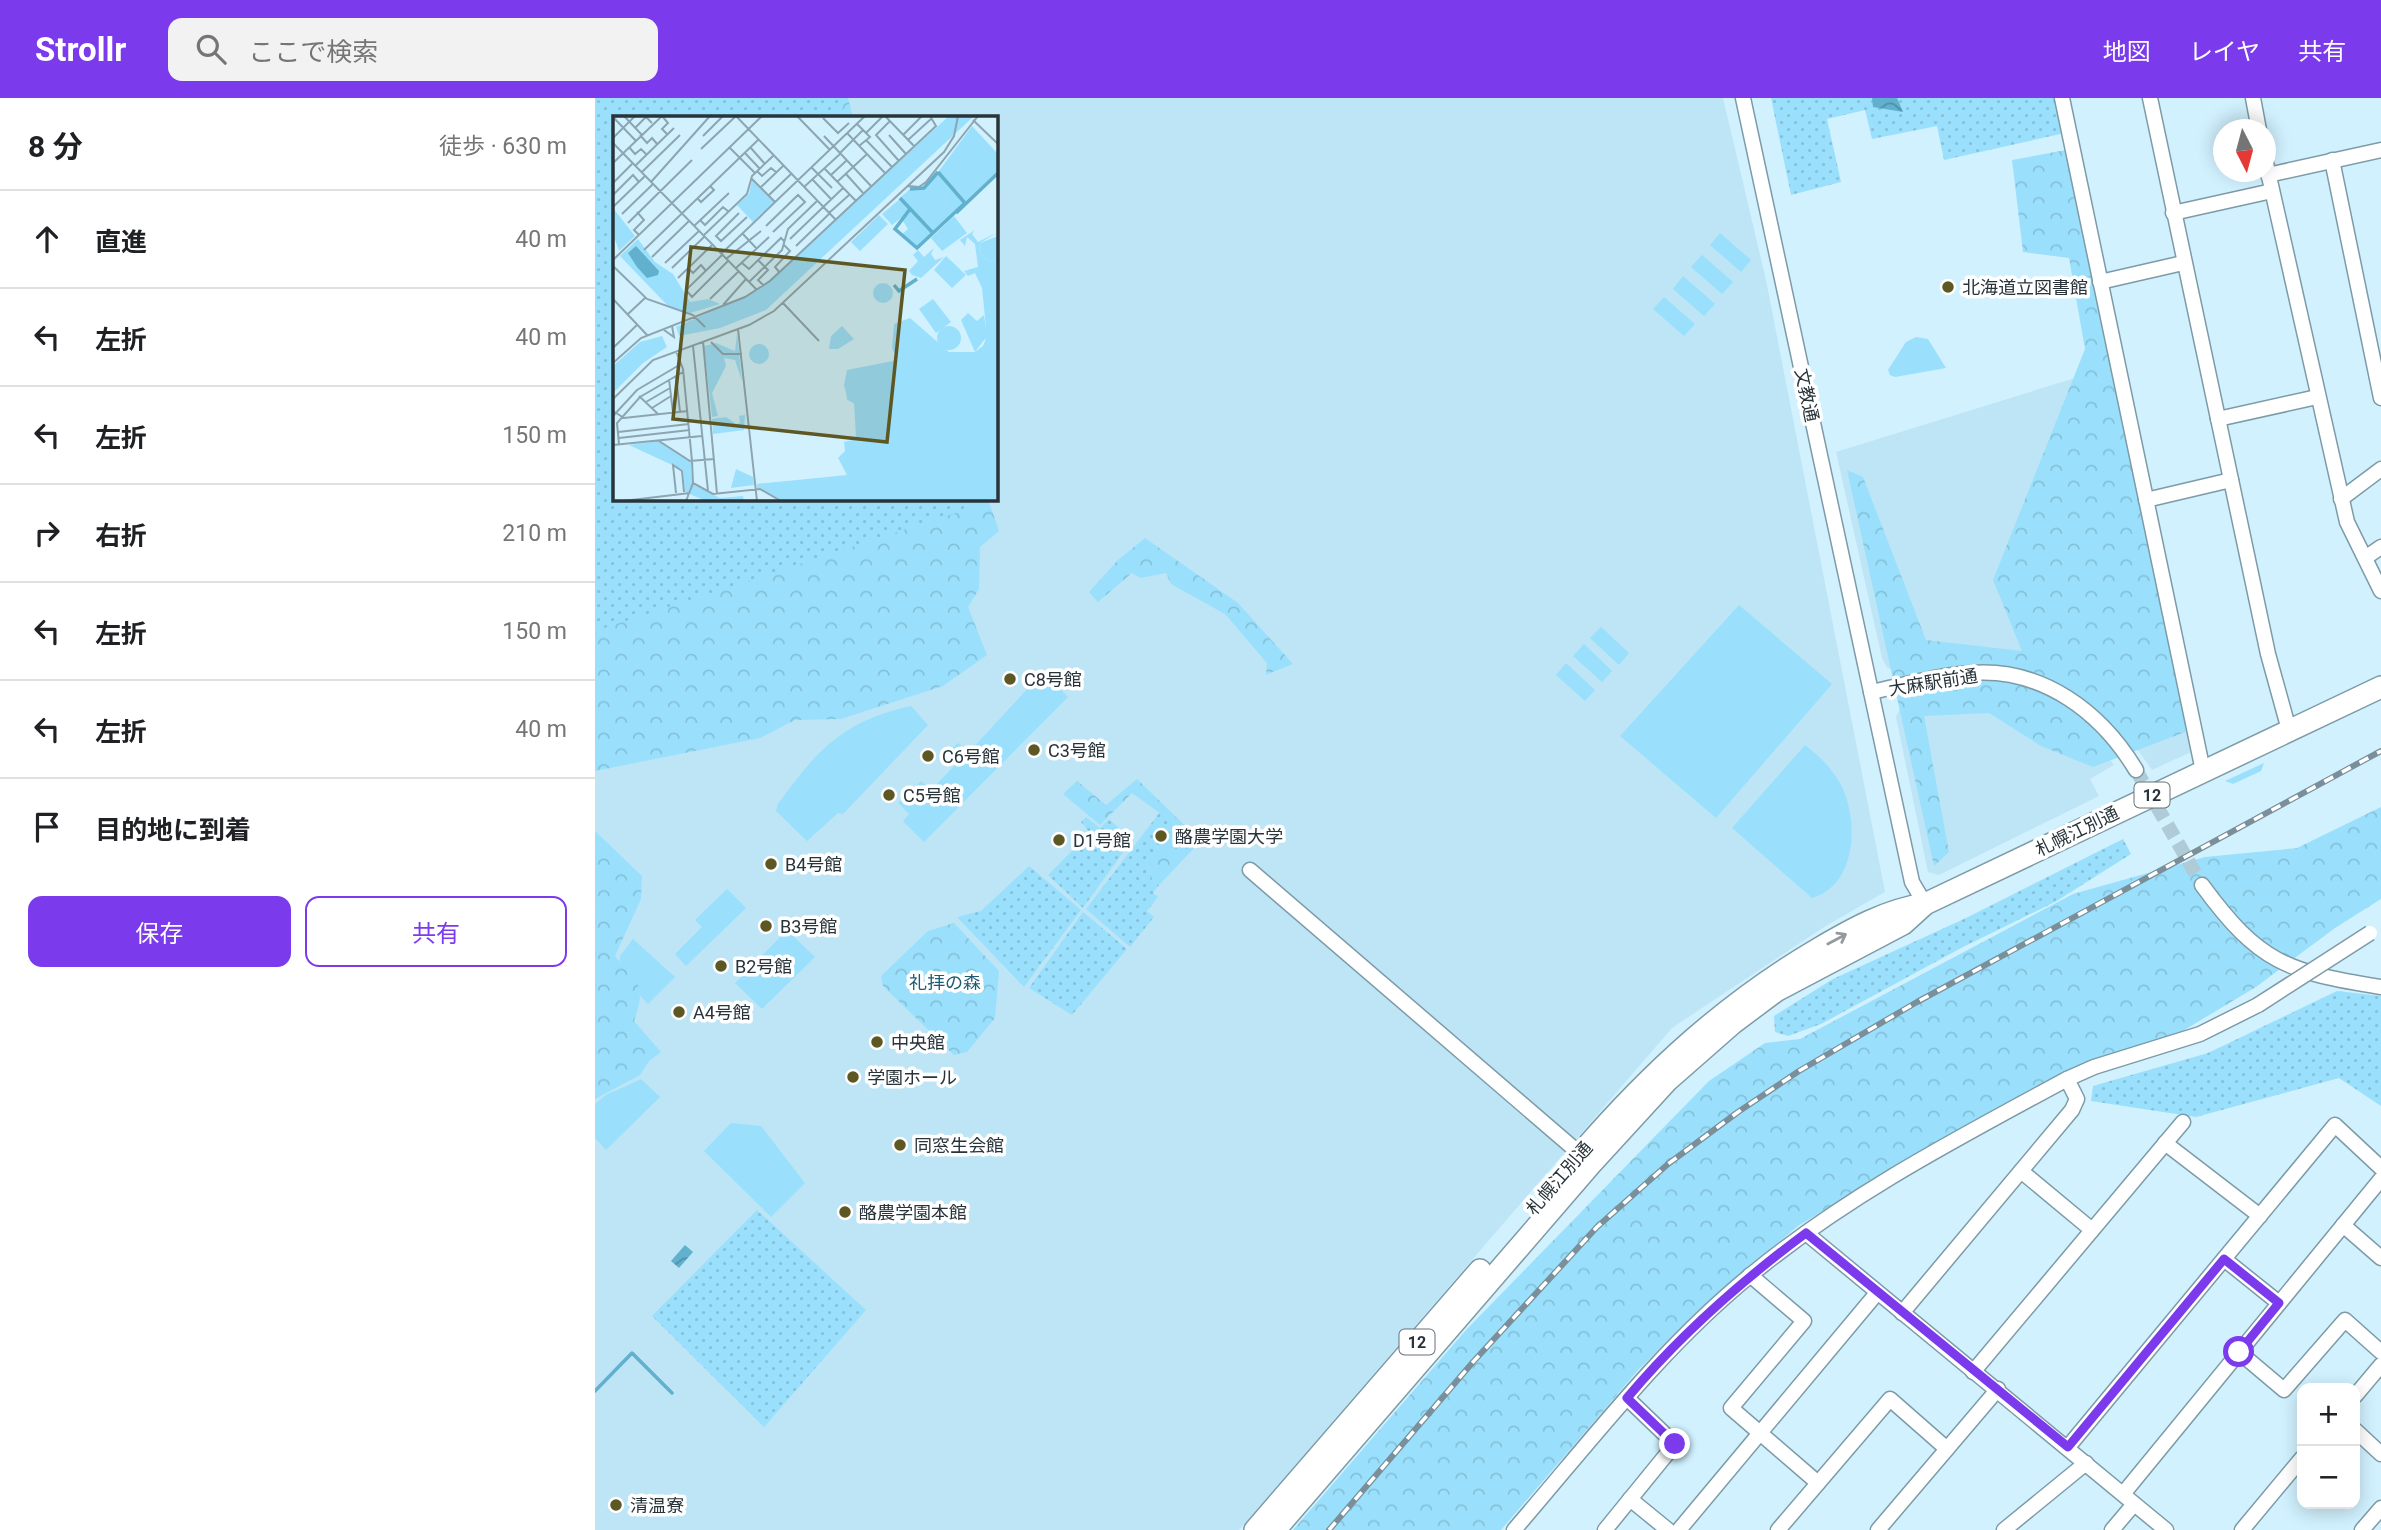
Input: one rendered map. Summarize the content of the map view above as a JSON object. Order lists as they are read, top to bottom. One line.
{"streets":{"highway":["12","札幌江別通"],"street":["文教通","大麻駅前通"]},"crossings":[["文教通","大麻駅前通"],["大麻駅前通","札幌江別通"]],"parks":["礼拝の森"],"places":["北海道立図書館","C8号館","C3号館","C6号館","C5号館","酪農学園大学","D1号館","B4号館","B3号館","B2号館","A4号館","中央館","学園ホール","同窓生会館","酪農学園本館","清温寮"],"north":"bottom","page":{"header":"Strollr","search":"ここで検索","nav":["地図","レイヤ","共有"],"heading":["8 分","徒歩 · 630 m"],"list":[["直進","40 m"],["左折","40 m"],["左折","150 m"],["右折","210 m"],["左折","150 m"],["左折","40 m"],"目的地に到着"],"buttons":["保存","共有"],"map_buttons":["+","−"]}}
